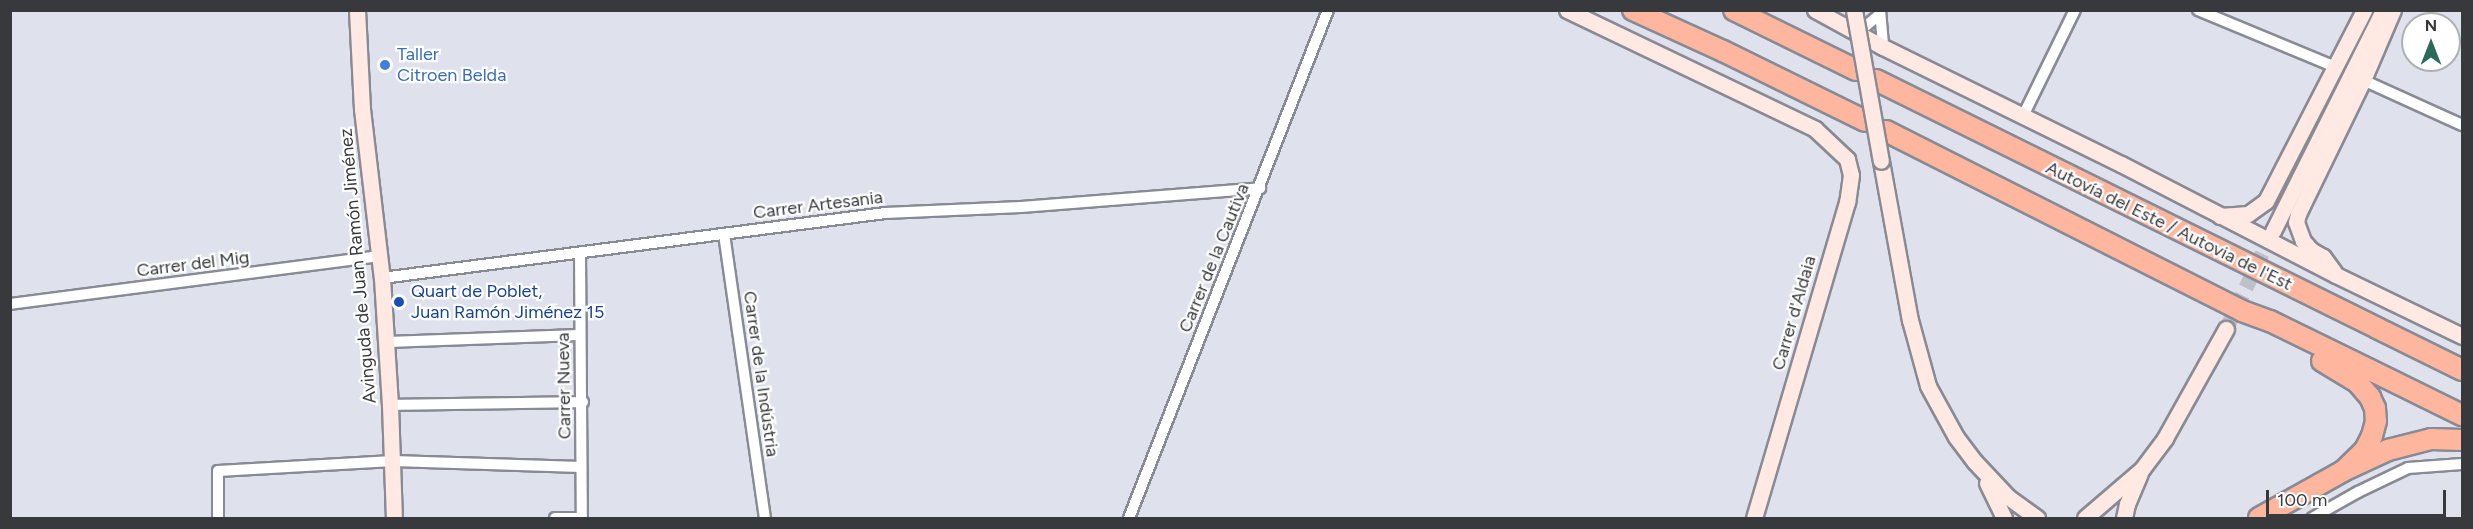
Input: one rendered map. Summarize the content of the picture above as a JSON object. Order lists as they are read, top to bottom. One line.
{"streets":{"highway":["Autovía del Este / Autovia de l'Est"],"street":["Carrer Artesania","Carrer de la Cautiva","Carrer del Mig","Avinguda de Juan Ramón Jiménez","Carrer d'Aldaia","Carrer de la Indústria","Carrer Nueva"]},"crossings":[["Carrer Artesania","Carrer de la Cautiva"],["Carrer Artesania","Avinguda de Juan Ramón Jiménez"],["Carrer Artesania","Carrer de la Indústria"],["Carrer Artesania","Carrer Nueva"],["Carrer del Mig","Avinguda de Juan Ramón Jiménez"]],"places":["Taller Citroen Belda","Quart de Poblet, Juan Ramón Jiménez 15"],"scale_bar":"100 m","north":"top"}
